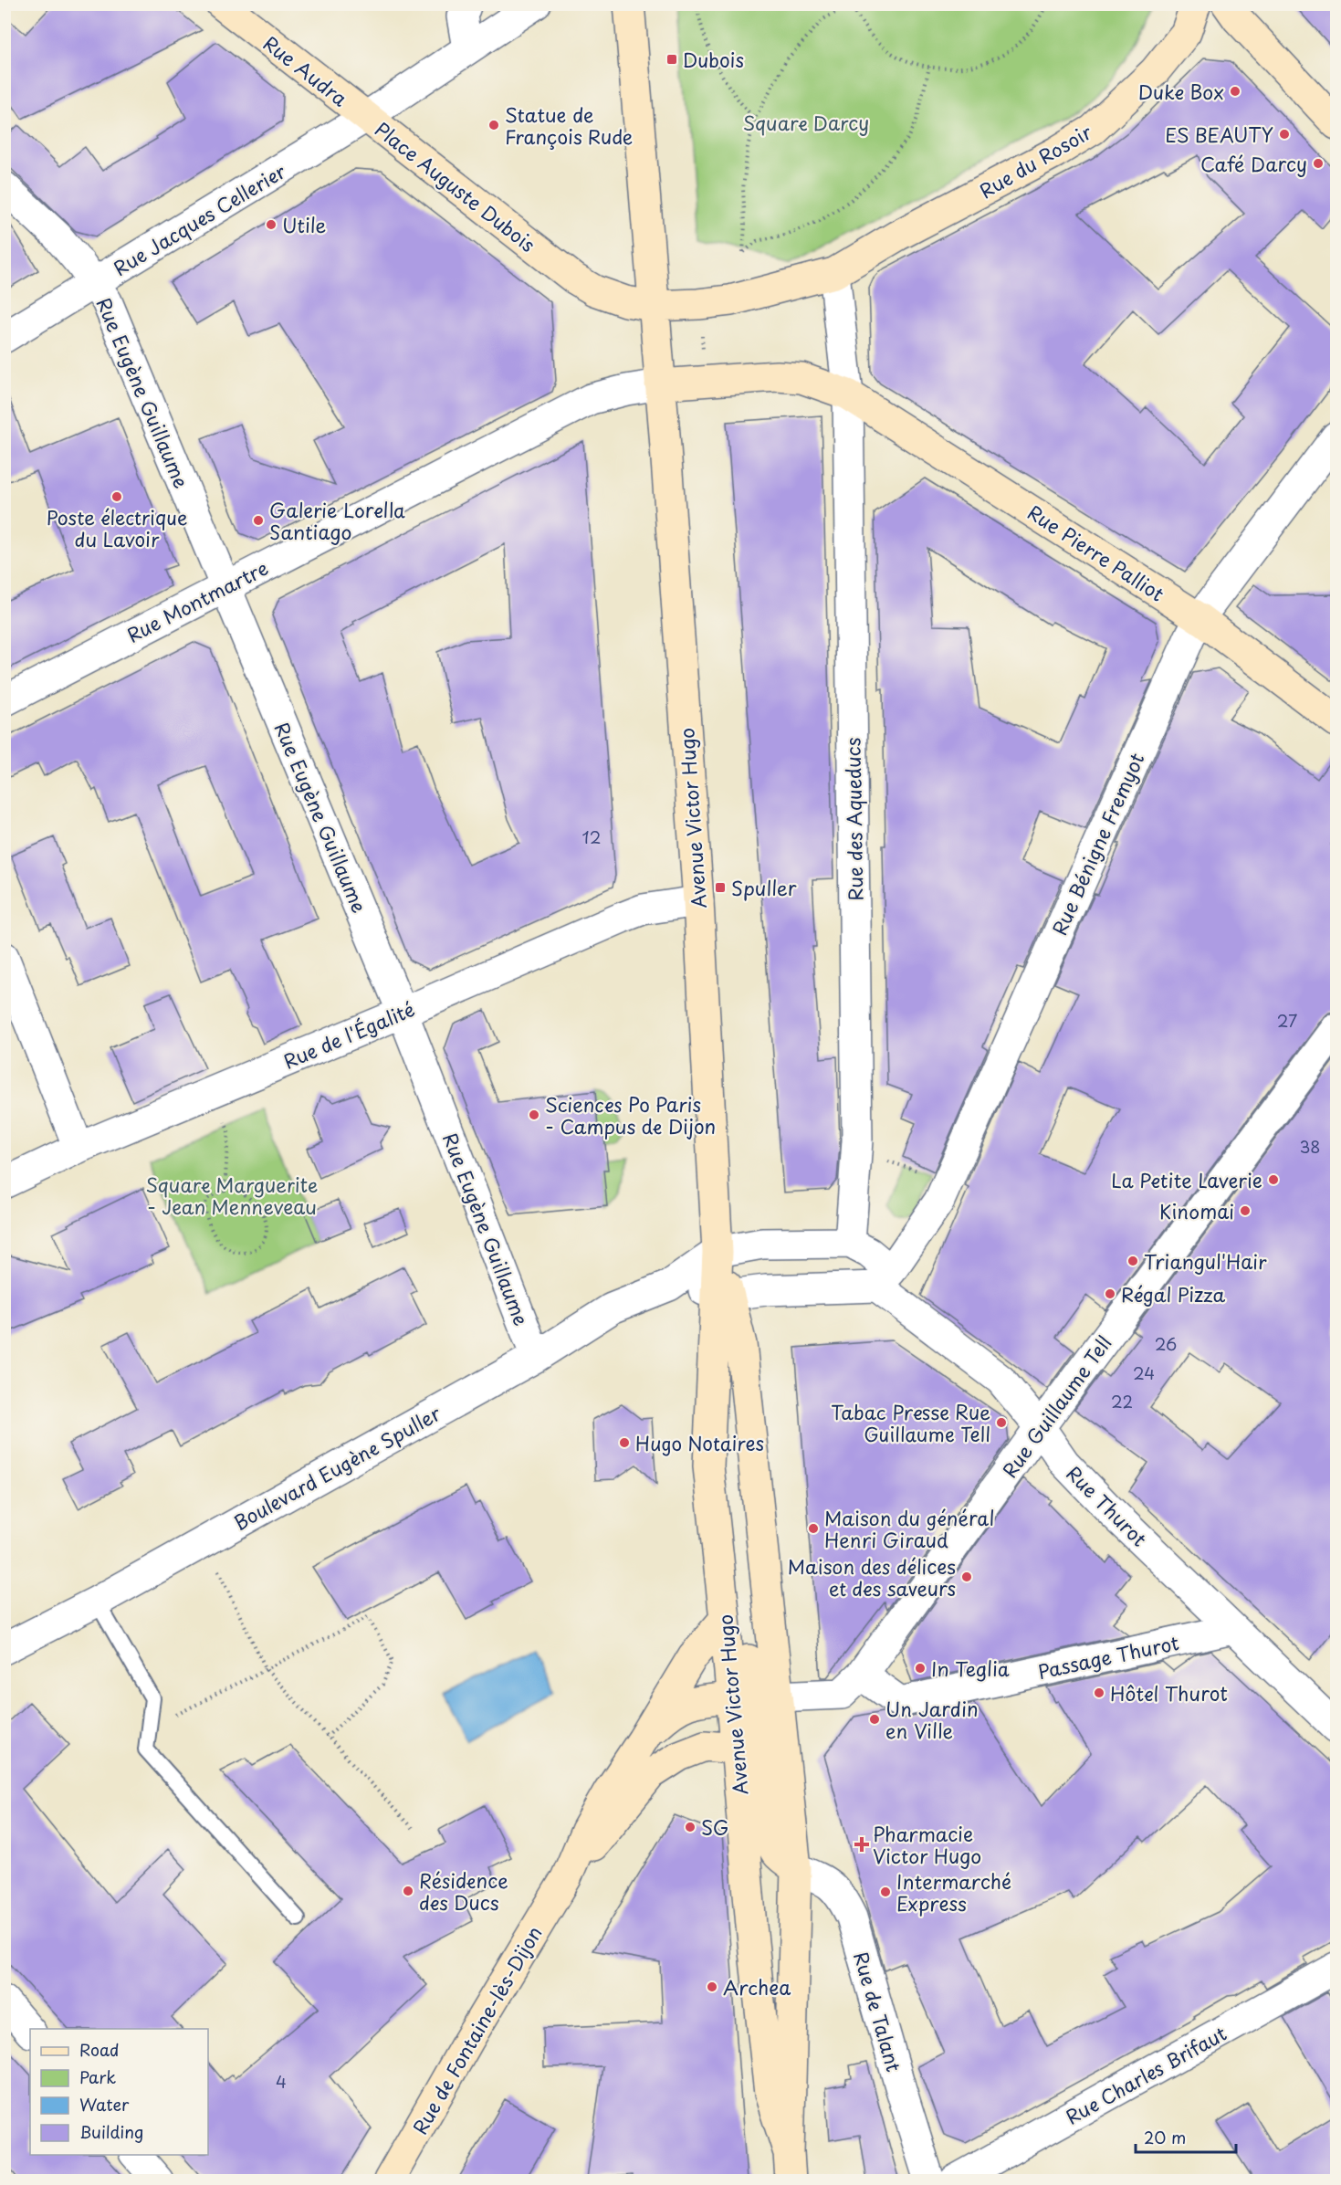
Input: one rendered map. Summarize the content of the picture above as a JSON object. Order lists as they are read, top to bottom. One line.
{"streets":{"main road":["Rue Audra","Rue du Rosoir","Place Auguste Dubois","Rue Pierre Palliot","Avenue Victor Hugo","Rue de Fontaine-lès-Dijon"],"street":["Rue Jacques Cellerier","Rue Eugène Guillaume","Rue Montmartre","Rue des Aqueducs","Rue Bénigne Fremyot","Rue de l'Égalité","Rue Guillaume Tell","Boulevard Eugène Spuller","Rue Thurot","Passage Thurot","Rue de Talant","Rue Charles Brifaut"]},"crossings":[["Rue Audra","Place Auguste Dubois"],["Rue Audra","Rue Jacques Cellerier"],["Rue du Rosoir","Place Auguste Dubois"],["Rue du Rosoir","Rue des Aqueducs"],["Place Auguste Dubois","Rue Jacques Cellerier"],["Place Auguste Dubois","Avenue Victor Hugo"],["Place Auguste Dubois","Rue des Aqueducs"],["Rue Jacques Cellerier","Rue Eugène Guillaume"],["Rue Eugène Guillaume","Rue Montmartre"],["Rue Eugène Guillaume","Rue de l'Égalité"],["Rue Eugène Guillaume","Boulevard Eugène Spuller"],["Rue Pierre Palliot","Rue Montmartre"],["Rue Pierre Palliot","Avenue Victor Hugo"],["Rue Pierre Palliot","Rue des Aqueducs"],["Rue Pierre Palliot","Rue Bénigne Fremyot"],["Rue Montmartre","Avenue Victor Hugo"],["Avenue Victor Hugo","Rue de l'Égalité"],["Avenue Victor Hugo","Rue Guillaume Tell"],["Avenue Victor Hugo","Boulevard Eugène Spuller"],["Avenue Victor Hugo","Rue de Talant"],["Avenue Victor Hugo","Rue de Fontaine-lès-Dijon"],["Rue des Aqueducs","Rue Thurot"],["Rue Bénigne Fremyot","Rue Thurot"],["Rue Guillaume Tell","Rue Thurot"],["Rue Guillaume Tell","Passage Thurot"],["Rue Guillaume Tell","Rue de Fontaine-lès-Dijon"],["Rue Thurot","Passage Thurot"]],"parks":["Square Darcy","Square Marguerite - Jean Menneveau"],"places":{"transit":["Dubois","Spuller"],"other":["Duke Box","Statue de François Rude","ES BEAUTY","Café Darcy","Utile","Poste électrique du Lavoir","Galerie Lorella Santiago","Sciences Po Paris - Campus de Dijon","La Petite Laverie","Kinomai","Triangul'Hair","Régal Pizza","Tabac Presse Rue Guillaume Tell","Hugo Notaires","Maison du général Henri Giraud","Maison des délices et des saveurs","In Teglia","Hôtel Thurot","Un Jardin en Ville","SG","Résidence des Ducs","Intermarché Express","Archea"],"health":["Pharmacie Victor Hugo"]},"house_numbers":["12","27","38","26","24","22","4"],"legend":["Road","Park","Water","Building"],"scale_bar":"20 m"}
